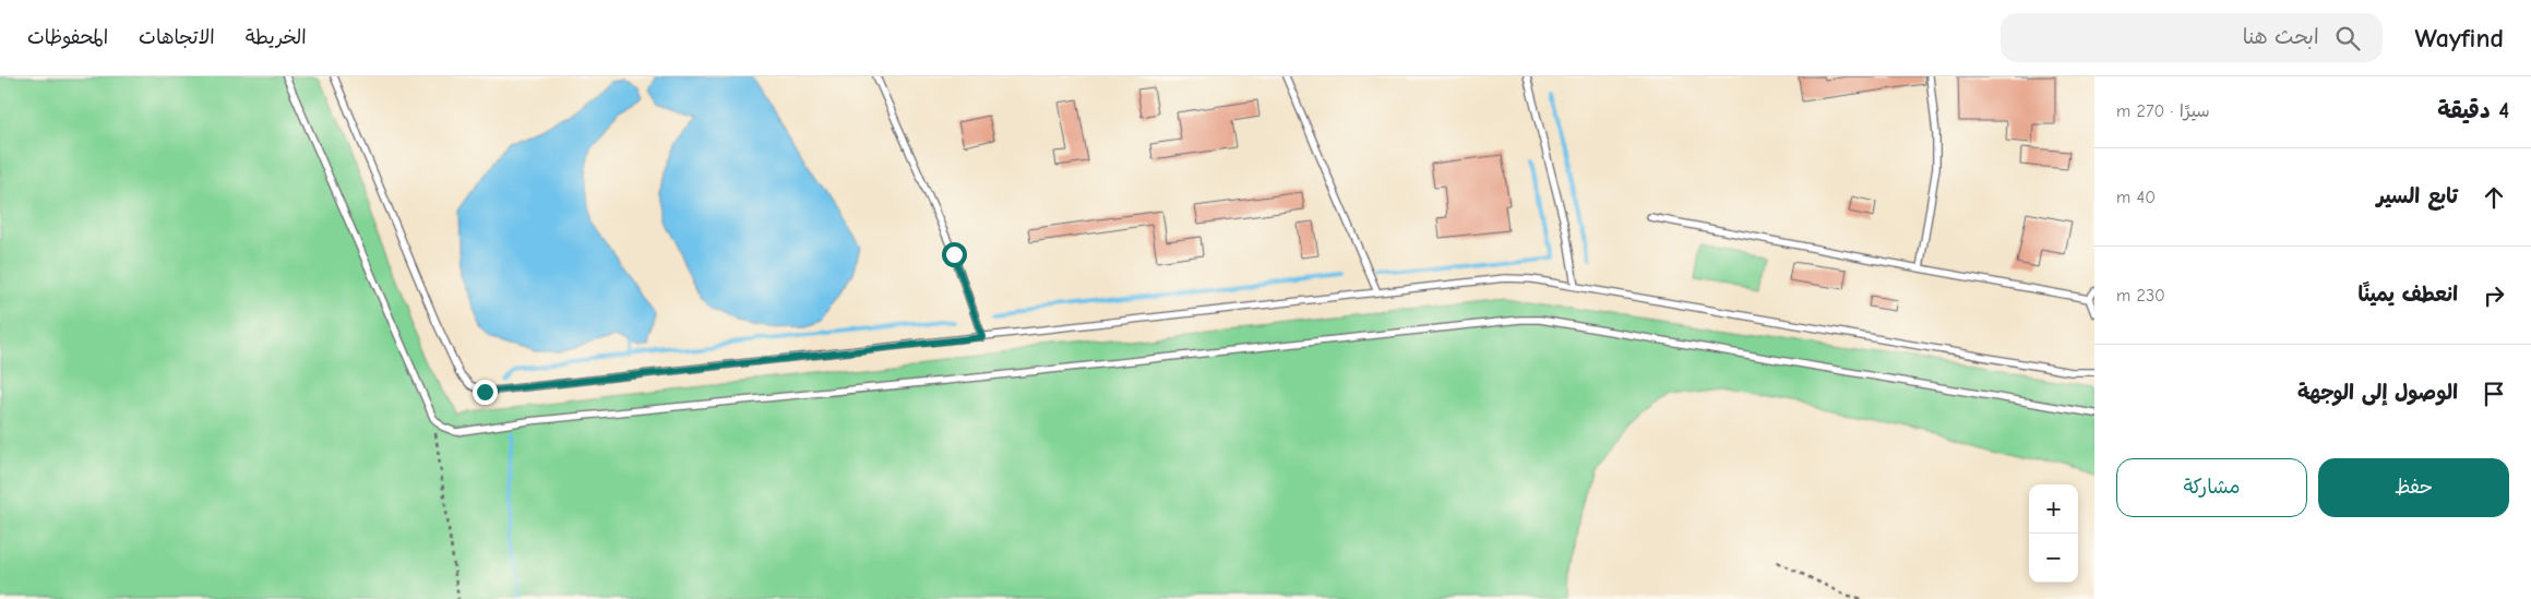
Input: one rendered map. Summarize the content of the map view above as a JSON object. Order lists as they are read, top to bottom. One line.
{"page":{"header":"Wayfind","search":"ابحث هنا","nav":["الخريطة","الاتجاهات","المحفوظات"],"heading":["4 دقيقة","سيرًا · 270 m"],"list":[["تابع السير","40 m"],["انعطف يمينًا","230 m"],"الوصول إلى الوجهة"],"buttons":["حفظ","مشاركة"],"map_buttons":["+","−"]}}
